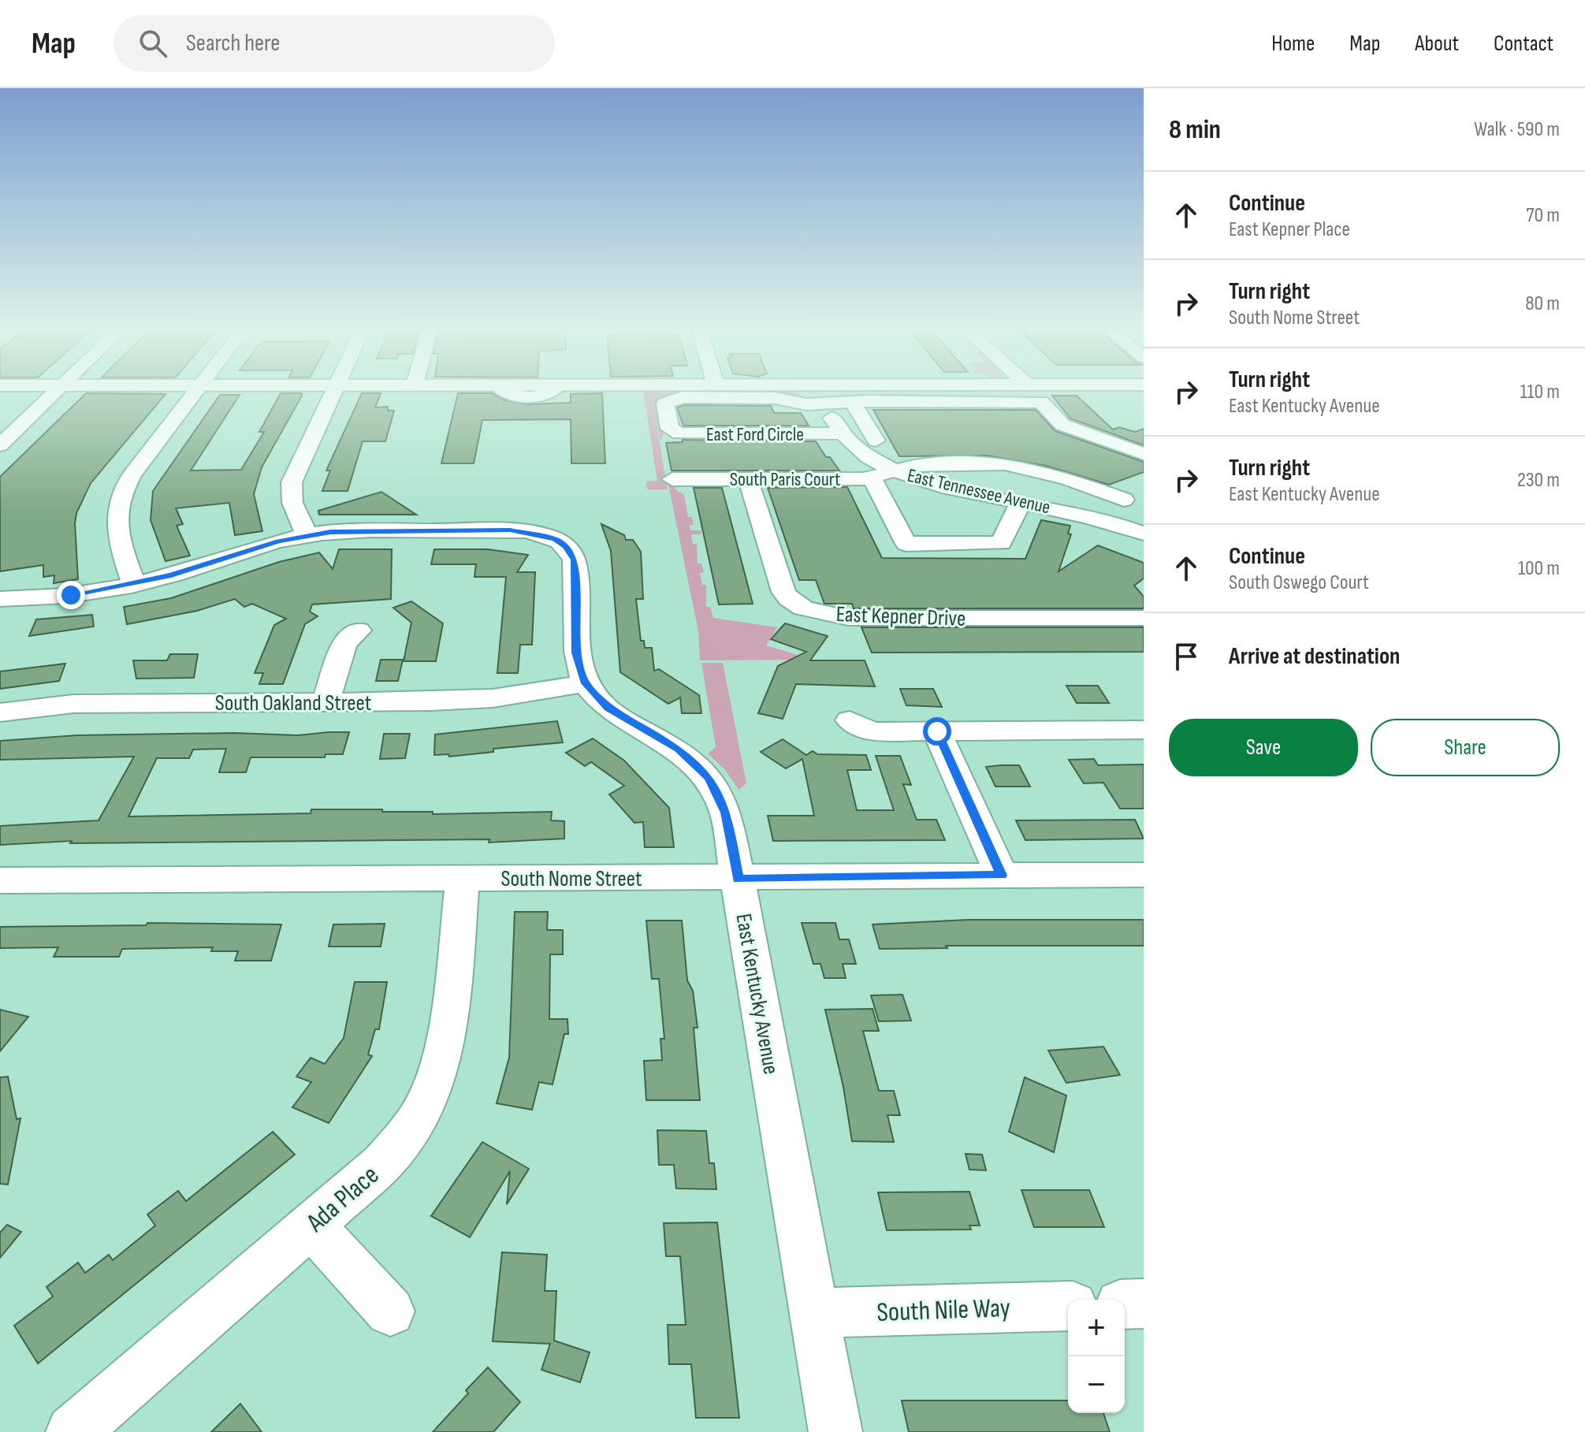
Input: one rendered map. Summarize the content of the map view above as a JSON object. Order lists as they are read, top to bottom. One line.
{"streets":{"street":["East Ford Circle","South Paris Court","East Tennessee Avenue","East Kepner Drive","South Oakland Street","South Nome Street","East Kentucky Avenue","Ada Place","South Nile Way"]},"crossings":[["East Ford Circle","East Tennessee Avenue"],["South Paris Court","East Tennessee Avenue"],["South Paris Court","East Kepner Drive"],["South Oakland Street","East Kentucky Avenue"],["South Nome Street","East Kentucky Avenue"],["South Nome Street","Ada Place"],["East Kentucky Avenue","South Nile Way"]],"page":{"header":"Map","search":"Search here","nav":["Home","Map","About","Contact"],"heading":["8 min","Walk · 590 m"],"list":[["Continue","East Kepner Place","70 m"],["Turn right","South Nome Street","80 m"],["Turn right","East Kentucky Avenue","110 m"],["Turn right","East Kentucky Avenue","230 m"],["Continue","South Oswego Court","100 m"],"Arrive at destination"],"buttons":["Save","Share"],"map_buttons":["+","−"]}}
